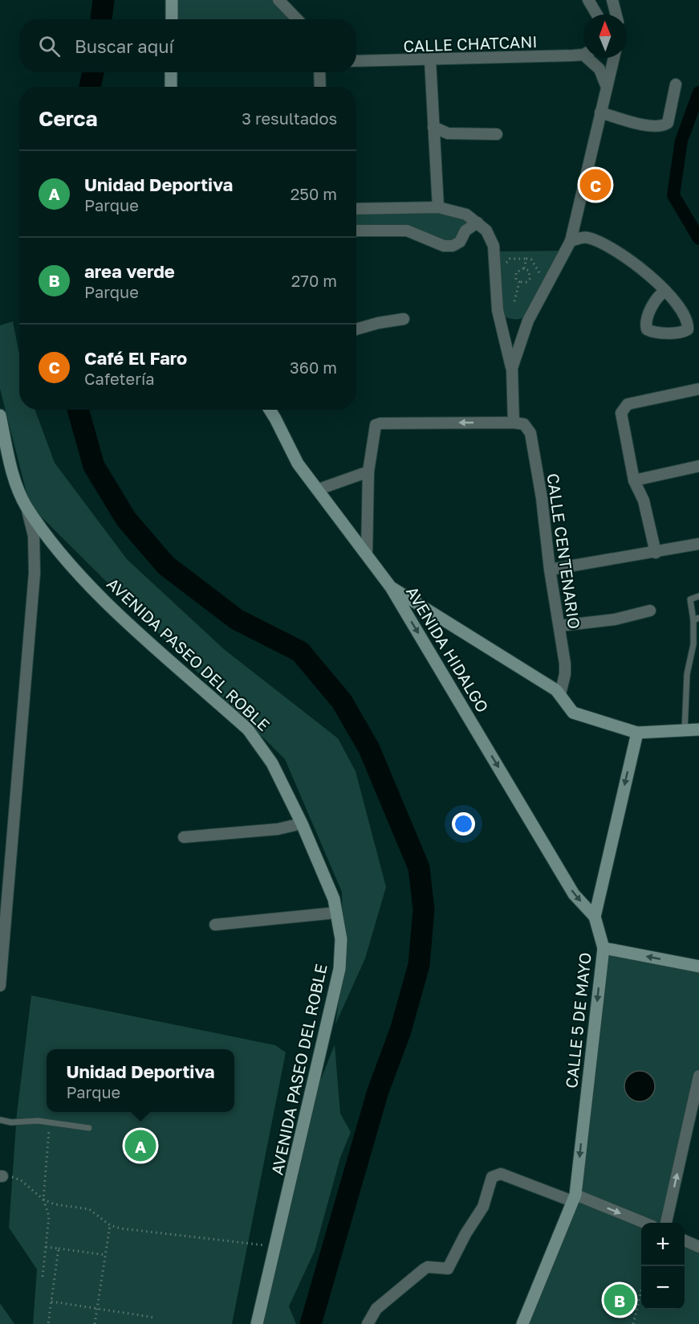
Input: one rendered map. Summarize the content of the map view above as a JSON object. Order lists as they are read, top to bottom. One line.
{"streets":{"street":["CALLE CHATCANI","CALLE CENTENARIO","AVENIDA HIDALGO","AVENIDA PASEO DEL ROBLE","CALLE 5 DE MAYO"]},"crossings":[["AVENIDA HIDALGO","CALLE 5 DE MAYO"]],"one_way":["AVENIDA HIDALGO","CALLE 5 DE MAYO"],"north":"top","page":{"search":"Buscar aquí","heading":["Cerca","3 resultados"],"list":[{"mark":"A","name":"Unidad Deportiva","note":"Parque","value":"250 m"},{"mark":"B","name":"area verde","note":"Parque","value":"270 m"},{"mark":"C","name":"Café El Faro","note":"Cafetería","value":"360 m"}],"pins":["C","A","B"],"popup":["Unidad Deportiva","Parque"],"map_buttons":["+","−"]}}
